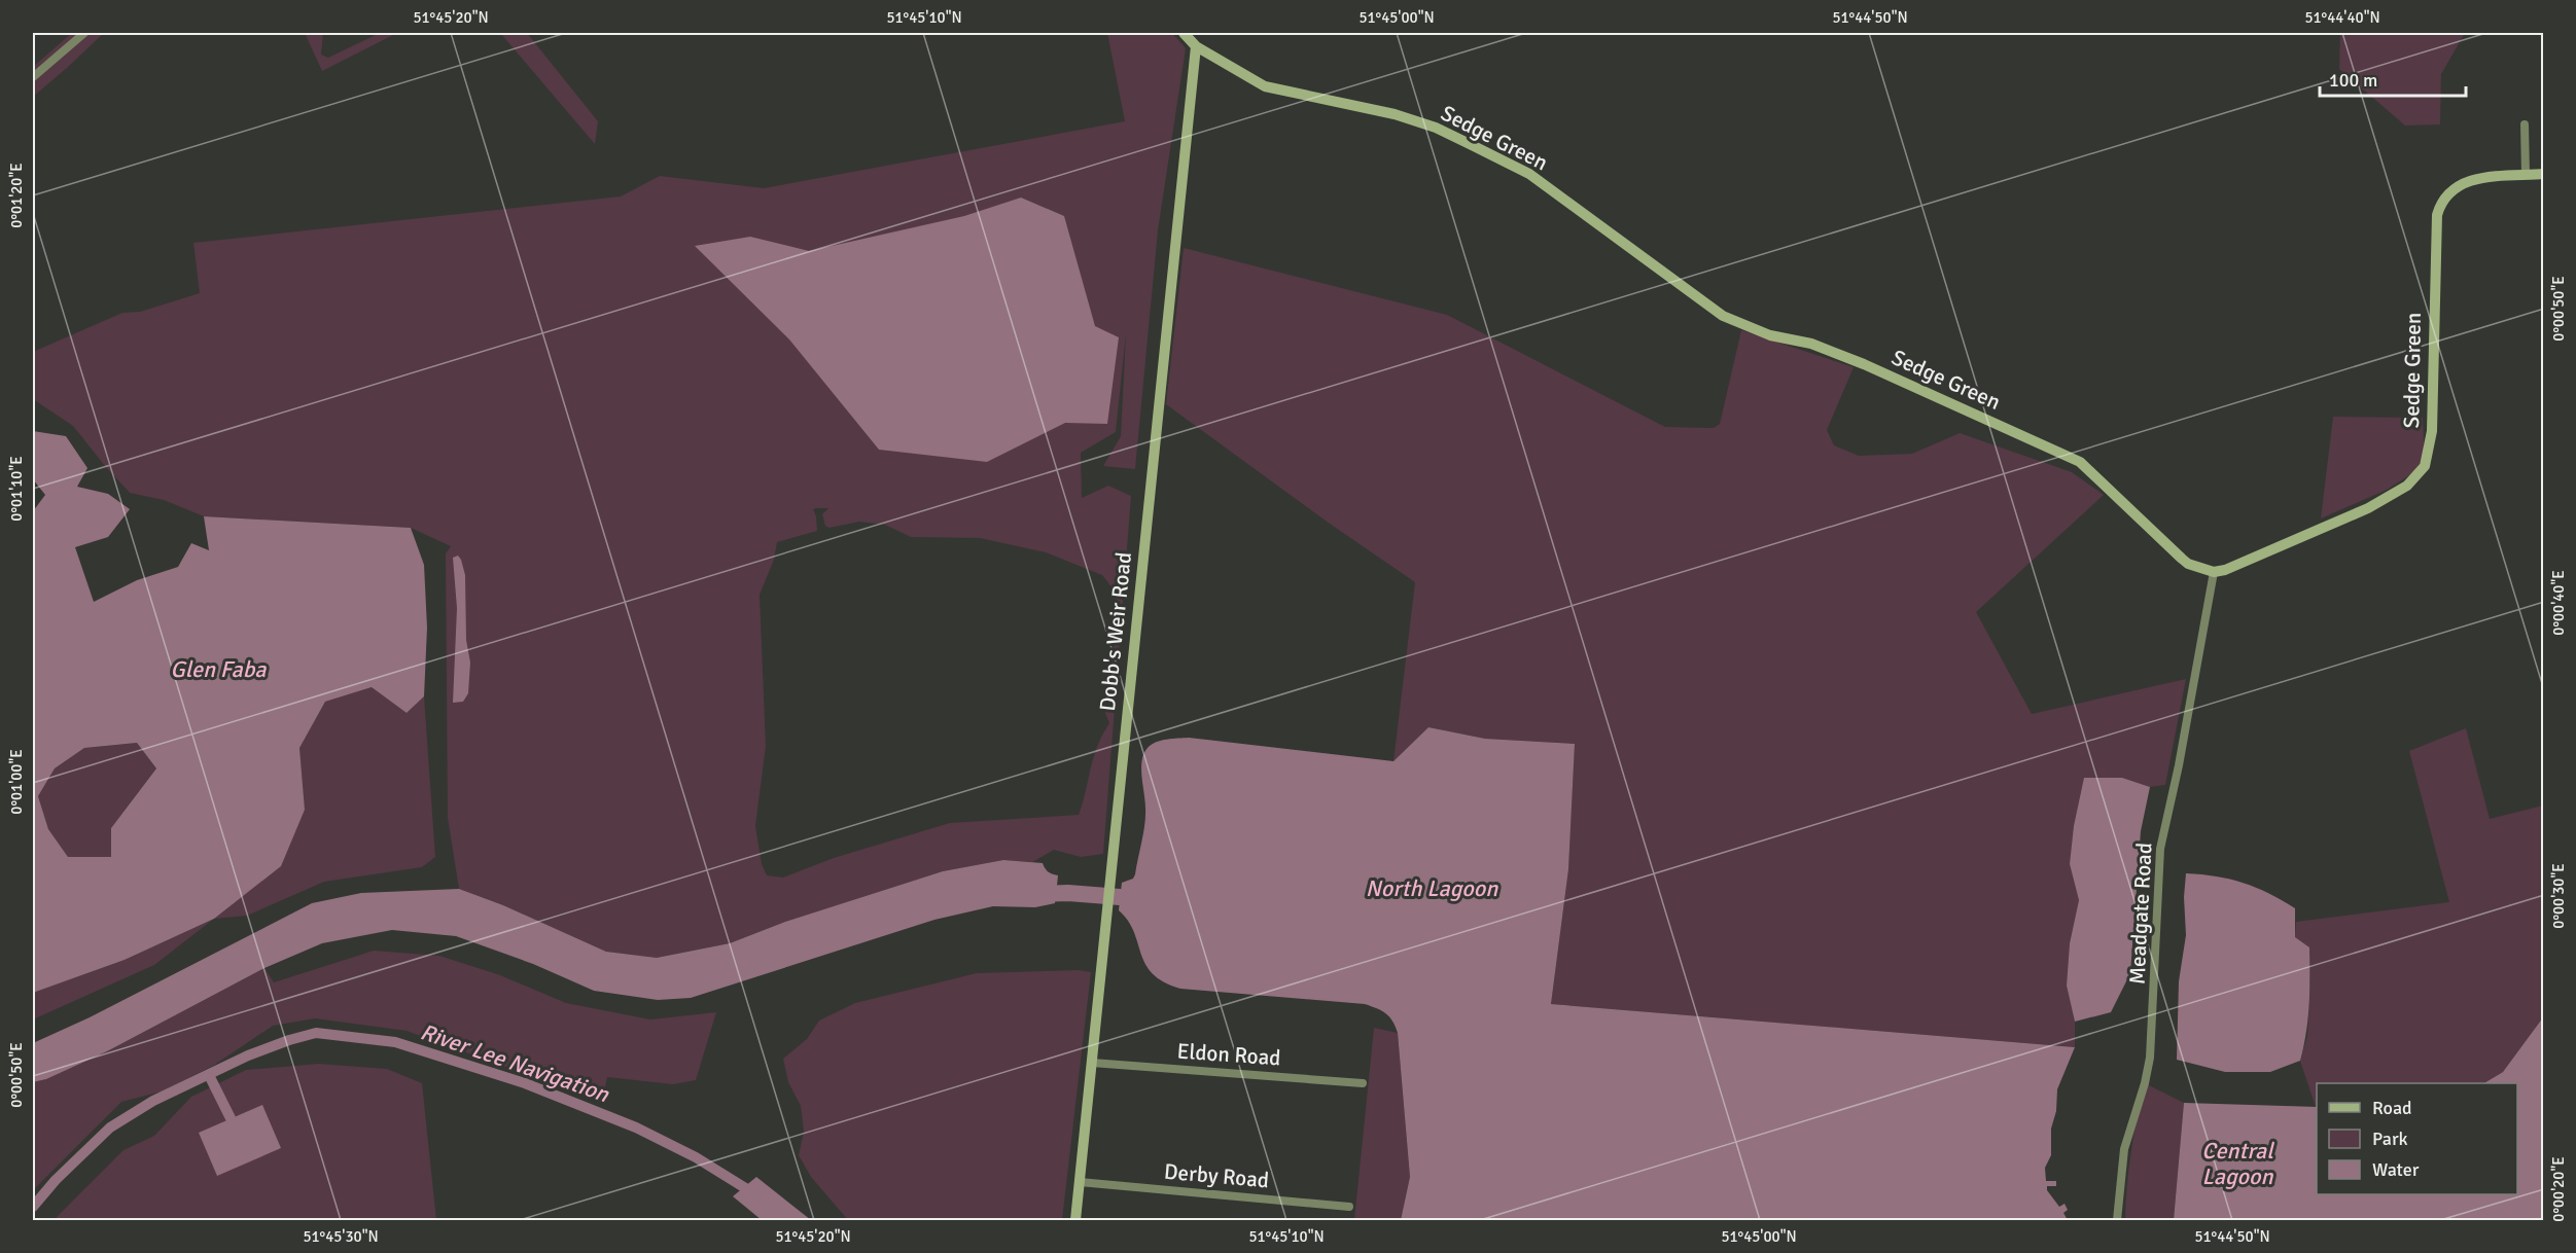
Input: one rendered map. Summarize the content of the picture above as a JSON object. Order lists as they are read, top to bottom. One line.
{"streets":{"street":["Sedge Green","Dobb's Weir Road","Meadgate Road","Eldon Road","Derby Road"]},"crossings":[["Sedge Green","Dobb's Weir Road"],["Sedge Green","Meadgate Road"],["Dobb's Weir Road","Eldon Road"],["Dobb's Weir Road","Derby Road"]],"water":["Glen Faba","North Lagoon","River Lee Navigation","Central Lagoon"],"legend":["Road","Park","Water"],"scale_bar":"100 m","coordinates":["51°45'20\"N","51°45'10\"N","51°45'00\"N","51°44'50\"N","51°44'40\"N","0°01'20\"E","0°00'50\"E","0°01'10\"E","0°00'40\"E","0°01'00\"E","0°00'30\"E","0°00'20\"E","51°45'30\"N"]}
